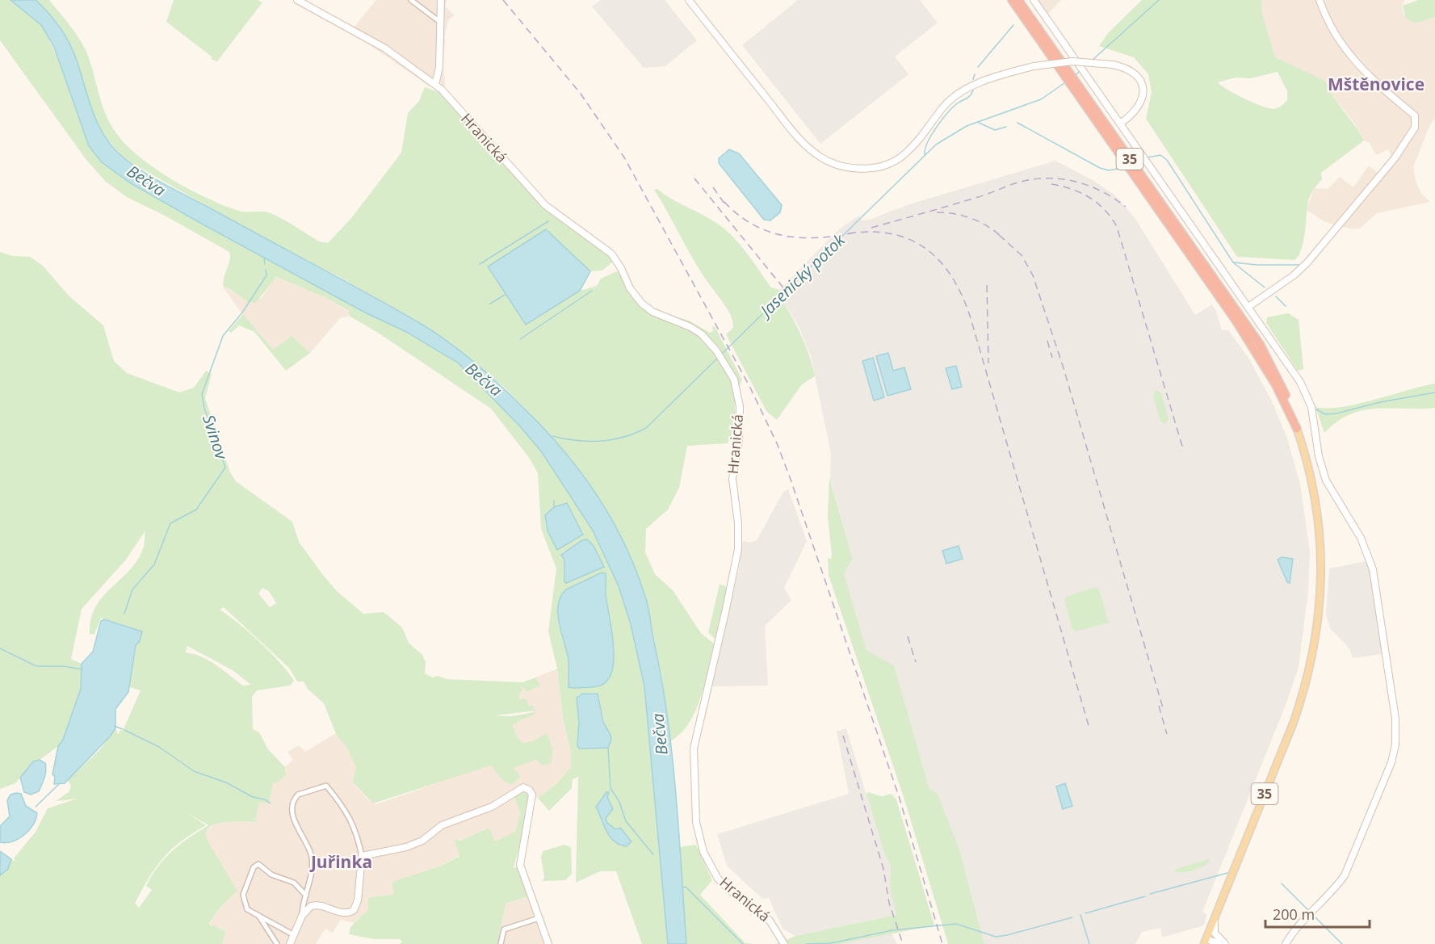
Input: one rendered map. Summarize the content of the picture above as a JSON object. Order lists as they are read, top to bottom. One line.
{"streets":{"highway":["35"],"street":["Hranická"]},"districts":["Mštěnovice","Juřinka"],"water":["Bečva","Jasenický potok","Svinov"],"scale_bar":"200 m"}
